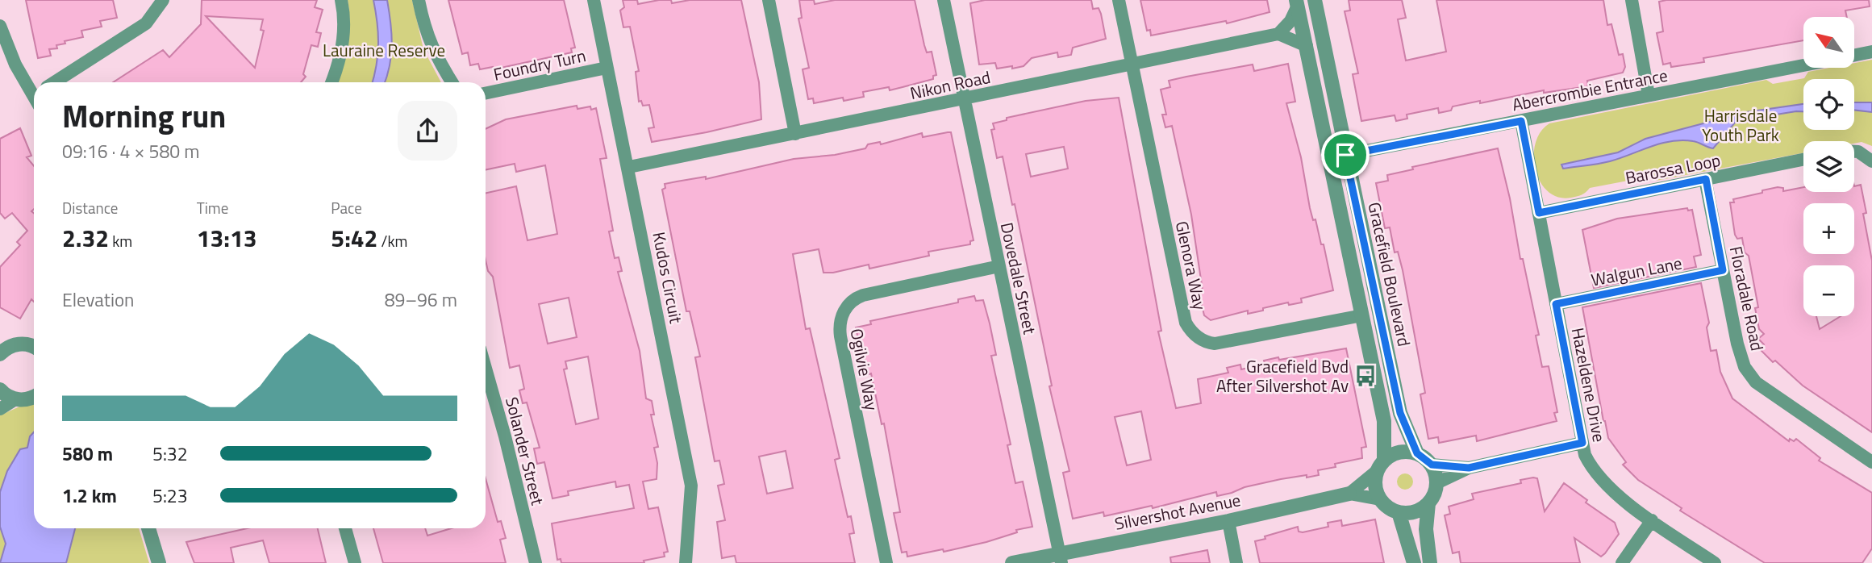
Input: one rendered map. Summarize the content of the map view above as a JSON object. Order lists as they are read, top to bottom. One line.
{"streets":{"street":["Foundry Turn","Nikon Road","Abercrombie Entrance","Barossa Loop","Glenora Way","Walgun Lane","Gracefield Boulevard","Kudos Circuit","Dovedale Street","Floradale Road","Ogilvie Way","Hazeldene Drive","Solander Street","Silvershot Avenue"]},"crossings":[["Foundry Turn","Kudos Circuit"],["Nikon Road","Glenora Way"],["Nikon Road","Kudos Circuit"],["Nikon Road","Dovedale Street"],["Abercrombie Entrance","Gracefield Boulevard"],["Abercrombie Entrance","Hazeldene Drive"],["Barossa Loop","Floradale Road"],["Barossa Loop","Hazeldene Drive"],["Glenora Way","Gracefield Boulevard"],["Walgun Lane","Floradale Road"],["Walgun Lane","Hazeldene Drive"],["Gracefield Boulevard","Silvershot Avenue"],["Dovedale Street","Ogilvie Way"],["Dovedale Street","Silvershot Avenue"]],"parks":["Lauraine Reserve","Harrisdale Youth Park"],"places":{"bus stop":["Gracefield Bvd After Silvershot Av"]},"north":"top left","page":{"map_buttons":["+","−"],"heading":["Morning run","09:16 · 4 × 580 m"],"stats":[["Distance","2.32 km"],["Time","13:13"],["Pace","5:42 /km"]],"chart":["Elevation","89–96 m"],"list":[{"name":"580 m","note":"5:32"},{"name":"1.2 km","note":"5:23"}]}}
